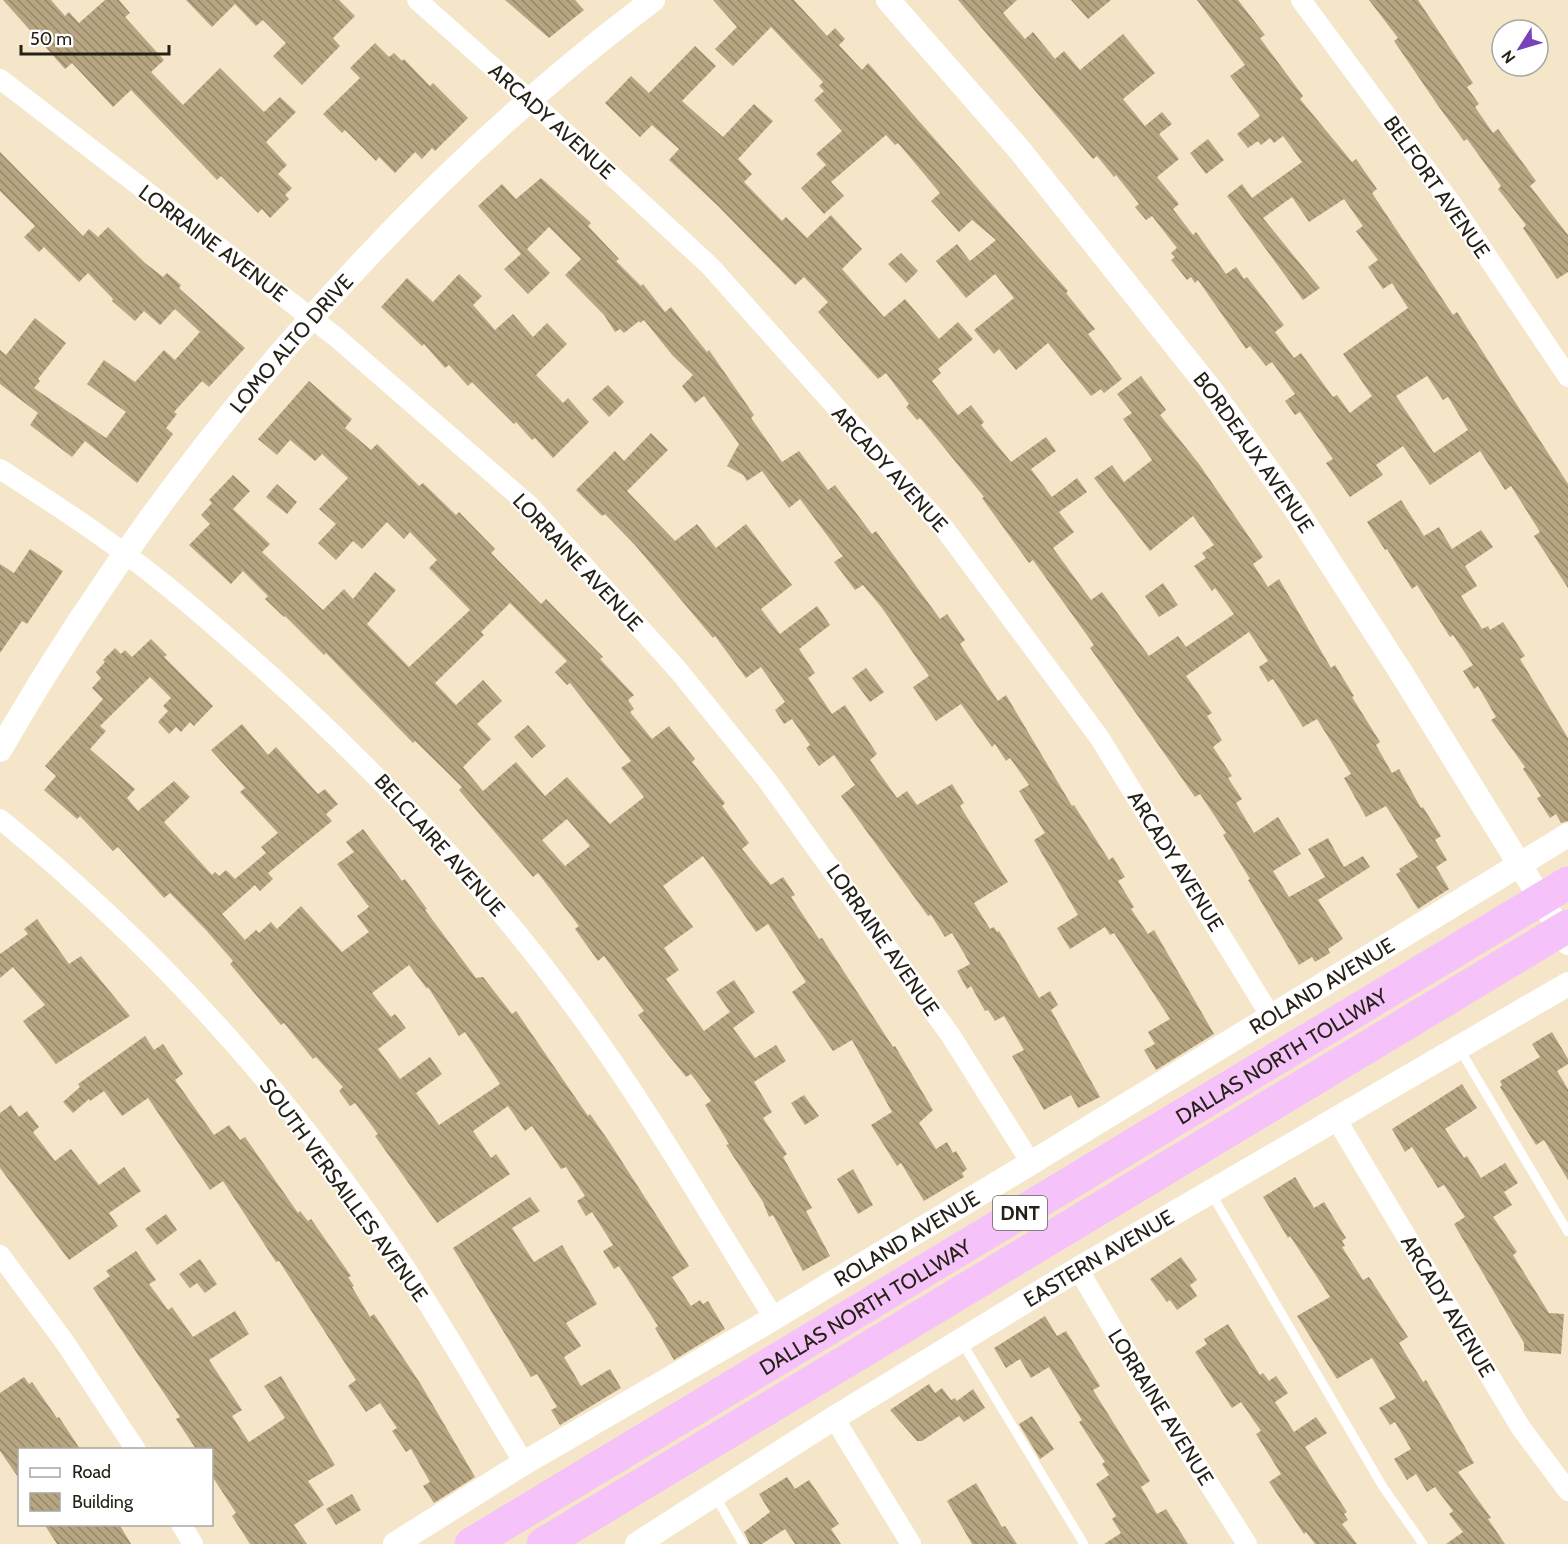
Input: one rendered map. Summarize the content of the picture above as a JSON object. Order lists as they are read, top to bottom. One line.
{"streets":{"highway":["DALLAS NORTH TOLLWAY","DNT"],"street":["ARCADY AVENUE","BELFORT AVENUE","LORRAINE AVENUE","LOMO ALTO DRIVE","BORDEAUX AVENUE","BELCLAIRE AVENUE","ROLAND AVENUE","SOUTH VERSAILLES AVENUE","EASTERN AVENUE"]},"crossings":[["ARCADY AVENUE","LOMO ALTO DRIVE"],["ARCADY AVENUE","ROLAND AVENUE"],["ARCADY AVENUE","EASTERN AVENUE"],["LORRAINE AVENUE","LOMO ALTO DRIVE"],["LORRAINE AVENUE","ROLAND AVENUE"],["LORRAINE AVENUE","EASTERN AVENUE"],["LOMO ALTO DRIVE","BELCLAIRE AVENUE"],["BORDEAUX AVENUE","ROLAND AVENUE"],["BELCLAIRE AVENUE","ROLAND AVENUE"],["ROLAND AVENUE","SOUTH VERSAILLES AVENUE"]],"legend":["Road","Building"],"scale_bar":"50 m","north":"bottom left"}
